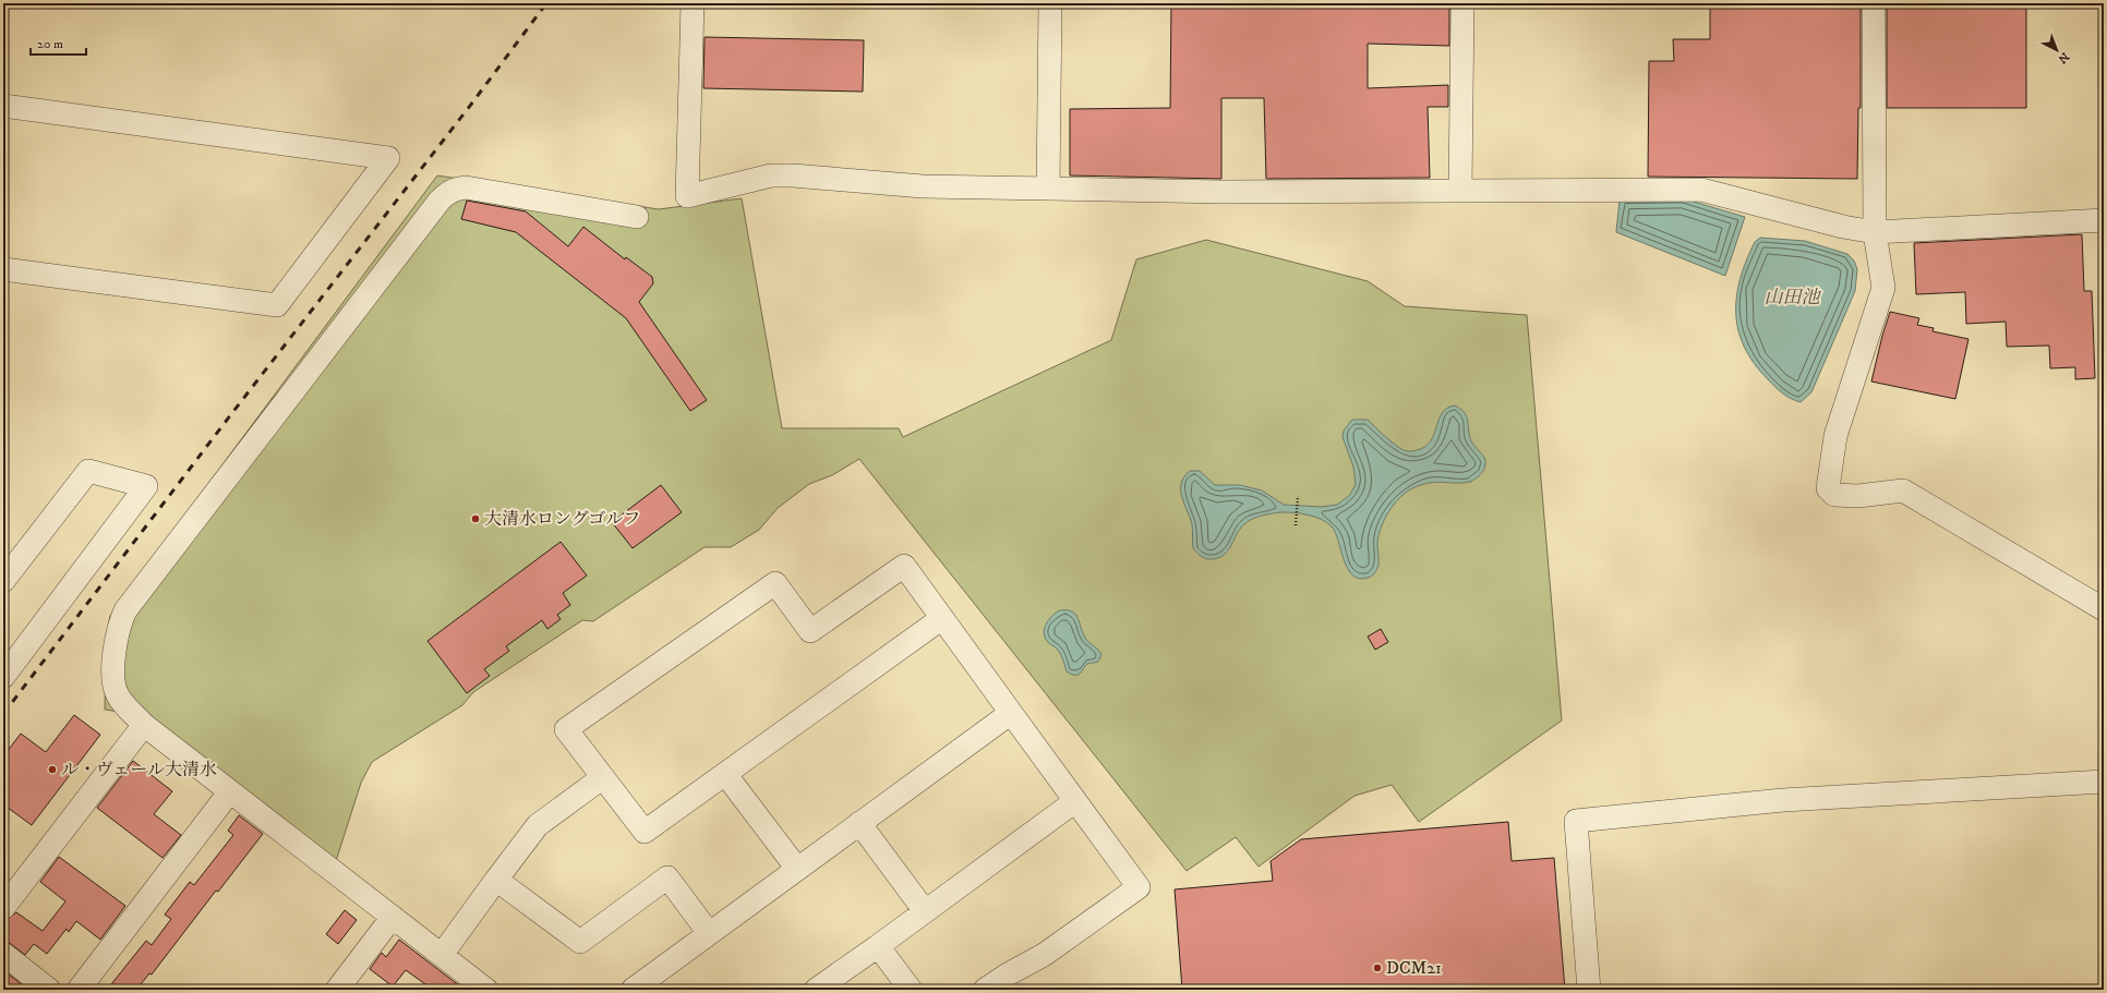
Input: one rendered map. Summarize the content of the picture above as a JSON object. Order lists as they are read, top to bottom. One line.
{"water":["山田池"],"places":["大清水ロングゴルフ","ル・ヴェール大清水","DCM21"],"scale_bar":"20 m","north":"bottom right"}
